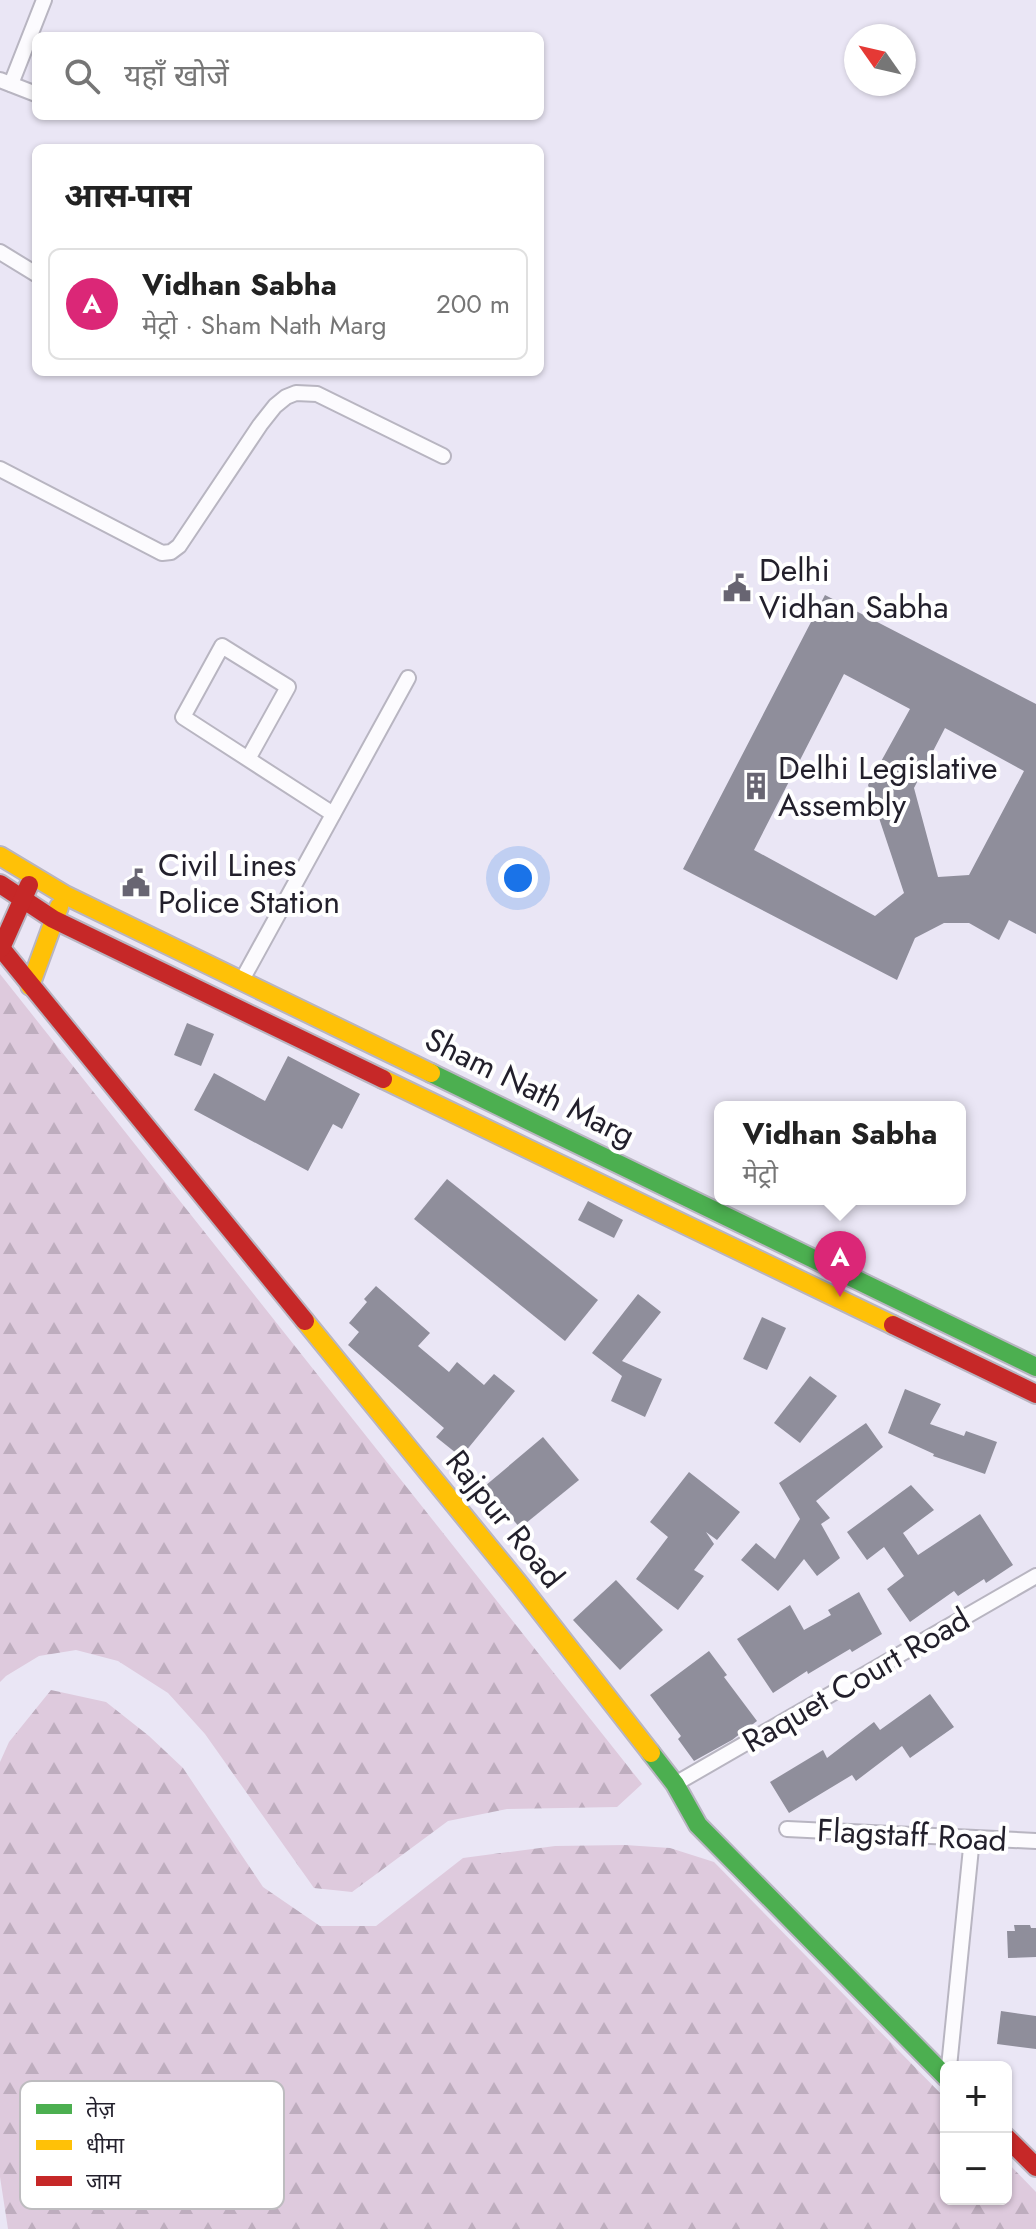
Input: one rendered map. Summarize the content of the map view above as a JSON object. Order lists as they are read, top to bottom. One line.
{"streets":{"main road":["Sham Nath Marg","Rajpur Road"],"street":["Raquet Court Road","Flagstaff Road"]},"crossings":[["Rajpur Road","Raquet Court Road"]],"places":{"public building":["Delhi Vidhan Sabha","Civil Lines Police Station"],"building":["Delhi Legislative Assembly"]},"legend":["तेज़","धीमा","जाम"],"north":"top left","page":{"search":"यहाँ खोजें","heading":"आस-पास","list":[{"mark":"A","name":"Vidhan Sabha","note":"मेट्रो · Sham Nath Marg","value":"200 m"}],"popup":["Vidhan Sabha","मेट्रो"],"pins":"A","map_buttons":["+","−"]}}
